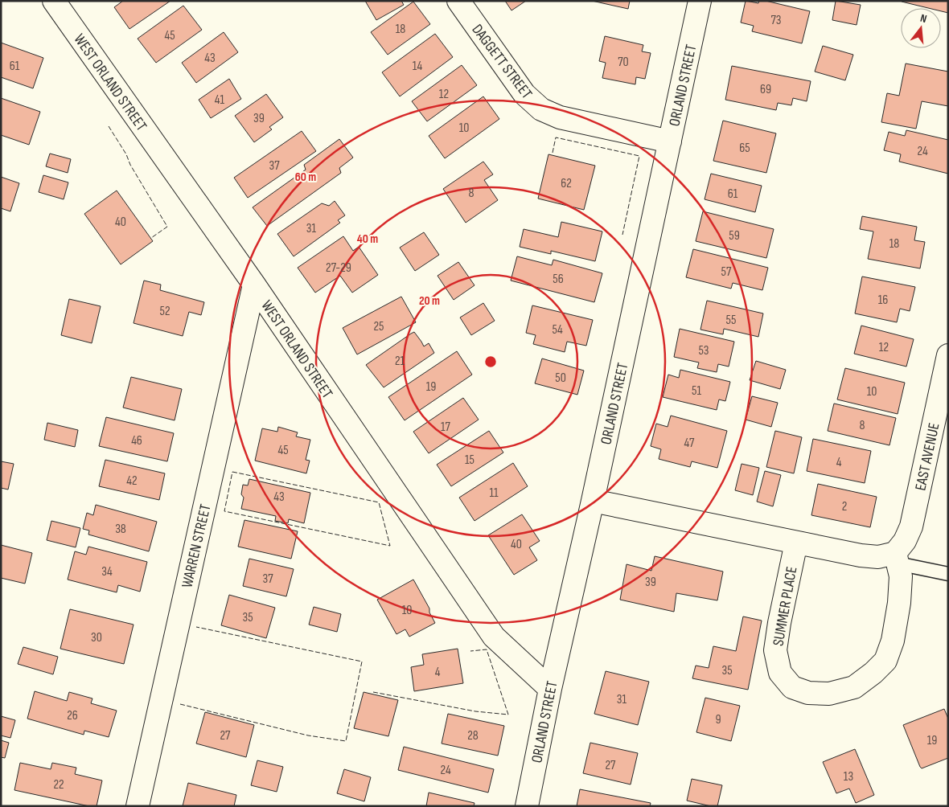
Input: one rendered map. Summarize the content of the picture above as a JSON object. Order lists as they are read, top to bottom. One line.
{"streets":{"street":["DAGGETT STREET","WEST ORLAND STREET","ORLAND STREET","EAST AVENUE","WARREN STREET","SUMMER PLACE"]},"crossings":[["DAGGETT STREET","ORLAND STREET"],["WEST ORLAND STREET","ORLAND STREET"],["WEST ORLAND STREET","WARREN STREET"],["EAST AVENUE","SUMMER PLACE"]],"house_numbers":["73","18","45","43","70","61","14","69","12","41","39","10","65","24","37","62","8","61","40","31","59","18","27-29","57","56","16","52","55","25","54","12","53","21","50","19","51","10","8","17","46","47","45","15","4","42","11","43","2","38","40","34","37","39","10","35","30","35","4","31","26","9","27","28","19","27","24","13","22"],"north":"top","rings":["60 m","40 m","20 m"]}
